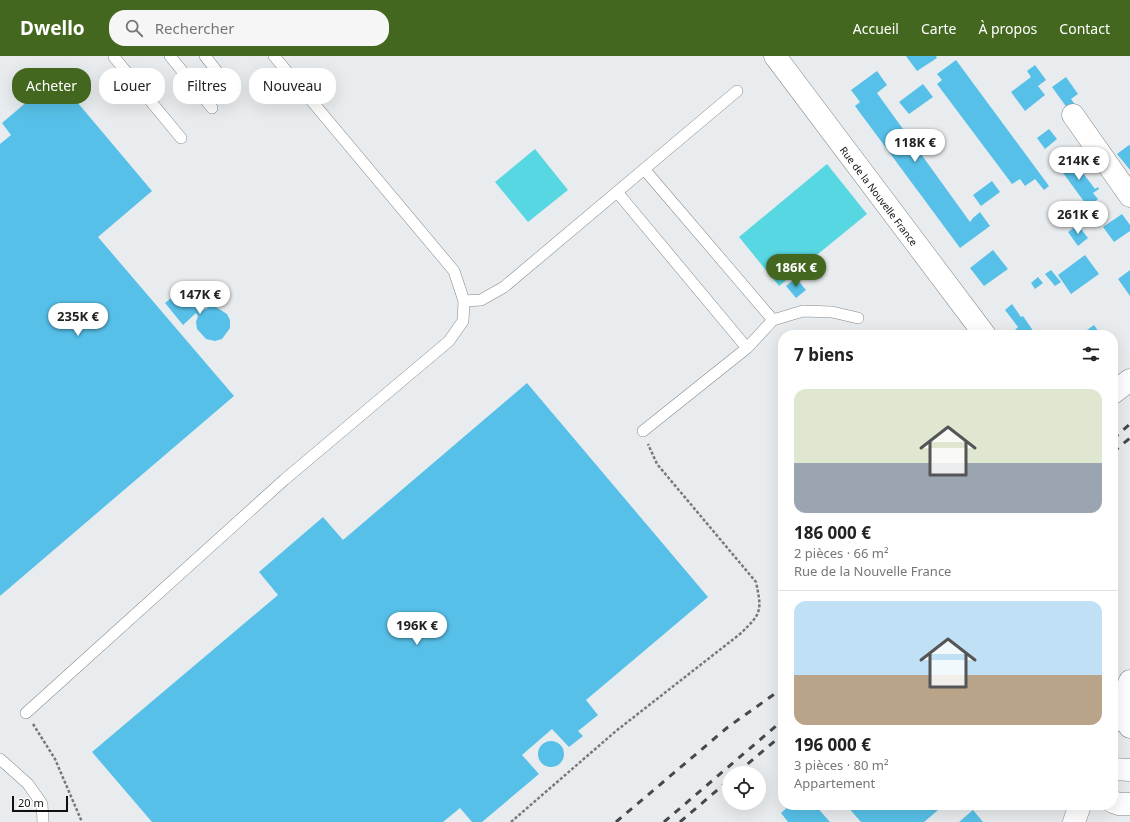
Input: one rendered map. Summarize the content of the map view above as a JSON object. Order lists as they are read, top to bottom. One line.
{"streets":{"street":["Rue de la Nouvelle France"]},"scale_bar":"20 m","page":{"header":"Dwello","search":"Rechercher","nav":["Accueil","Carte","À propos","Contact"],"chip":["Acheter","Louer","Filtres","Nouveau"],"price":["118K €","214K €","261K €","186K €","147K €","235K €","196K €"],"heading":"7 biens","list":[{"name":"186 000 €","note":"2 pièces · 66 m² · Rue de la Nouvelle France"},{"name":"196 000 €","note":"3 pièces · 80 m² · Appartement"}],"scale":"20 m"}}
